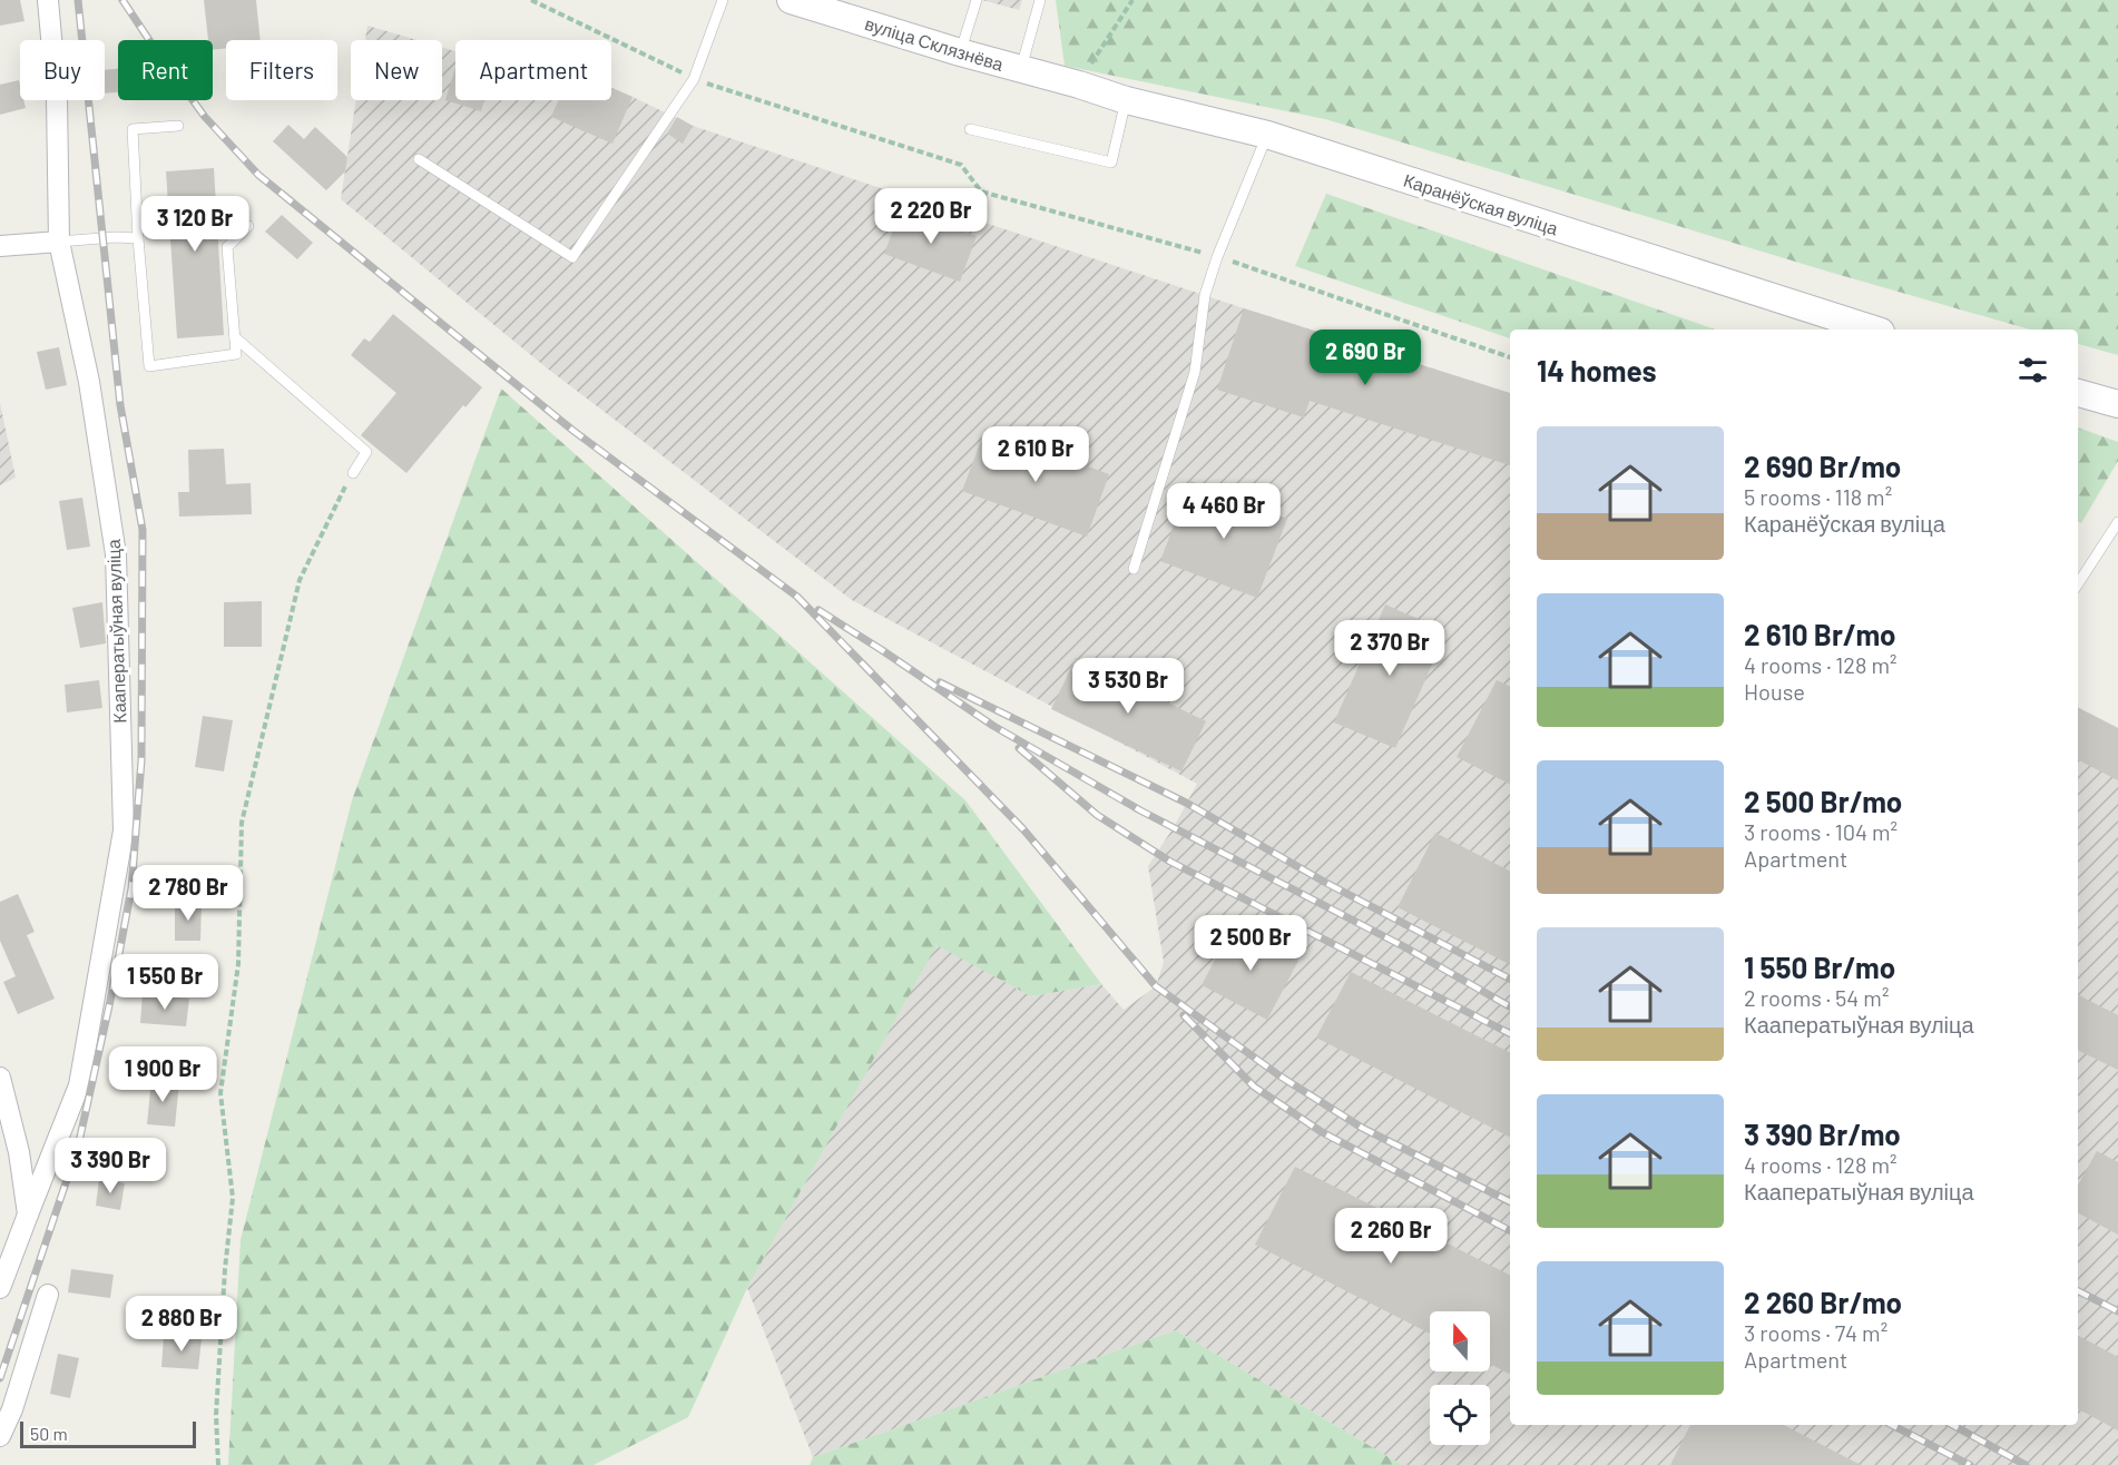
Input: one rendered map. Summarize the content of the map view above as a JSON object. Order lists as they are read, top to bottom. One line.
{"streets":{"main road":["вуліца Склязнёва","Каранёўская вуліца"],"street":["Кааператыўная вуліца"]},"crossings":[["вуліца Склязнёва","Каранёўская вуліца"]],"scale_bar":"50 m","north":"top","page":{"chip":["Buy","Rent","Filters","New","Apartment"],"price":["2 220 Br","3 120 Br","2 690 Br","2 610 Br","4 460 Br","2 370 Br","3 530 Br","2 780 Br","2 500 Br","1 550 Br","1 900 Br","3 390 Br","2 260 Br","2 880 Br"],"heading":"14 homes","list":[{"name":"2 690 Br/mo","note":"5 rooms · 118 m² · Каранёўская вуліца"},{"name":"2 610 Br/mo","note":"4 rooms · 128 m² · House"},{"name":"2 500 Br/mo","note":"3 rooms · 104 m² · Apartment"},{"name":"1 550 Br/mo","note":"2 rooms · 54 m² · Кааператыўная вуліца"},{"name":"3 390 Br/mo","note":"4 rooms · 128 m² · Кааператыўная вуліца"},{"name":"2 260 Br/mo","note":"3 rooms · 74 m² · Apartment"}],"scale":"50 m"}}
